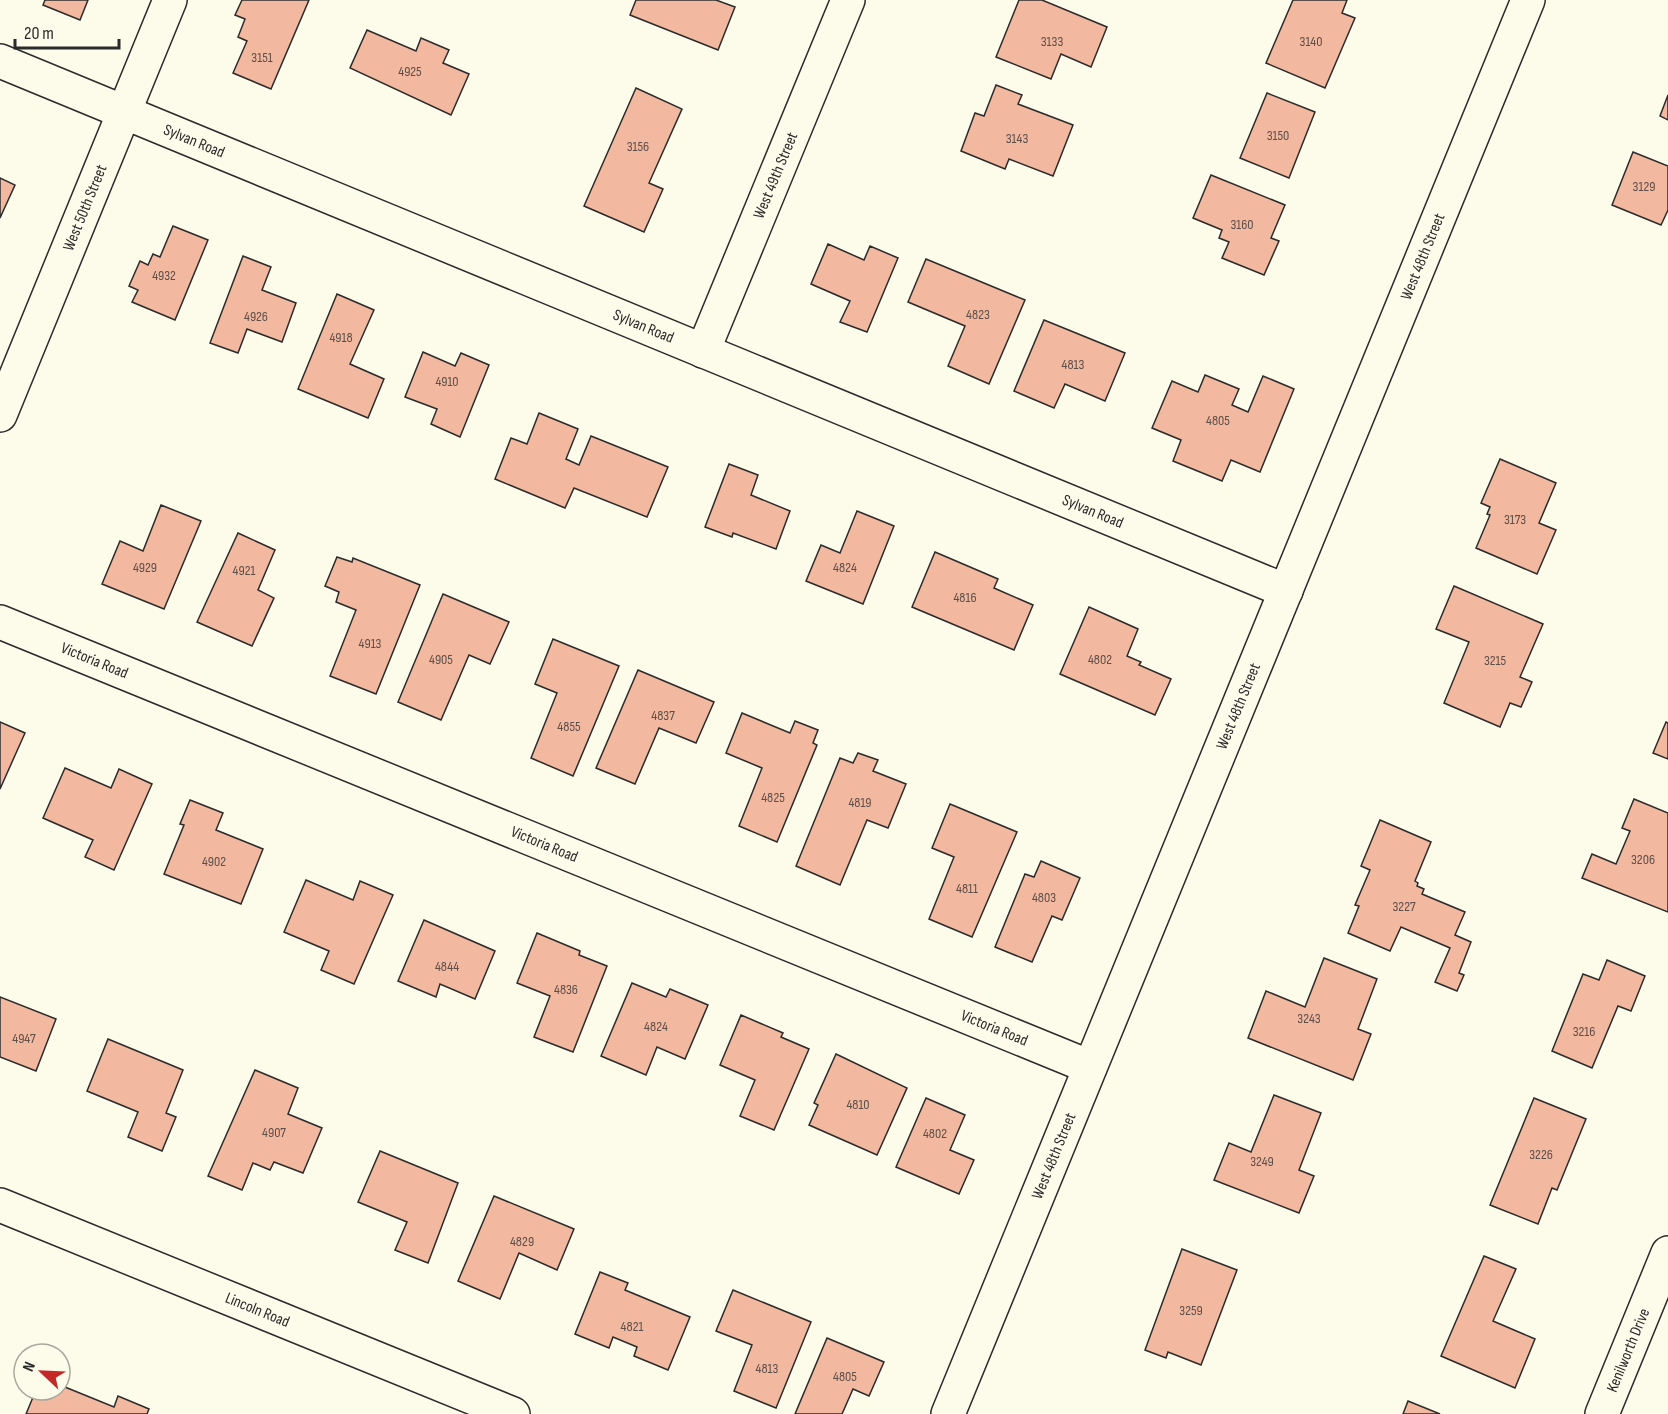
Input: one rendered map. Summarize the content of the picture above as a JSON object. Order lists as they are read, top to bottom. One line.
{"streets":{"street":["Sylvan Road","West 49th Street","West 50th Street","West 48th Street","Victoria Road","Lincoln Road","Kenilworth Drive"]},"crossings":[["Sylvan Road","West 49th Street"],["Sylvan Road","West 50th Street"],["Sylvan Road","West 48th Street"],["West 48th Street","Victoria Road"]],"house_numbers":["3133","3140","3151","4925","3150","3143","3156","3129","3160","4932","4823","4926","4918","4813","4910","4805","3173","4929","4824","4921","4816","4913","4905","4802","3215","4837","4855","4825","4819","3206","4902","4811","4803","3227","4844","4836","3243","4824","3216","4947","4810","4907","4802","3226","3249","4829","3259","4821","4813","4805"],"scale_bar":"20 m","north":"top left"}
